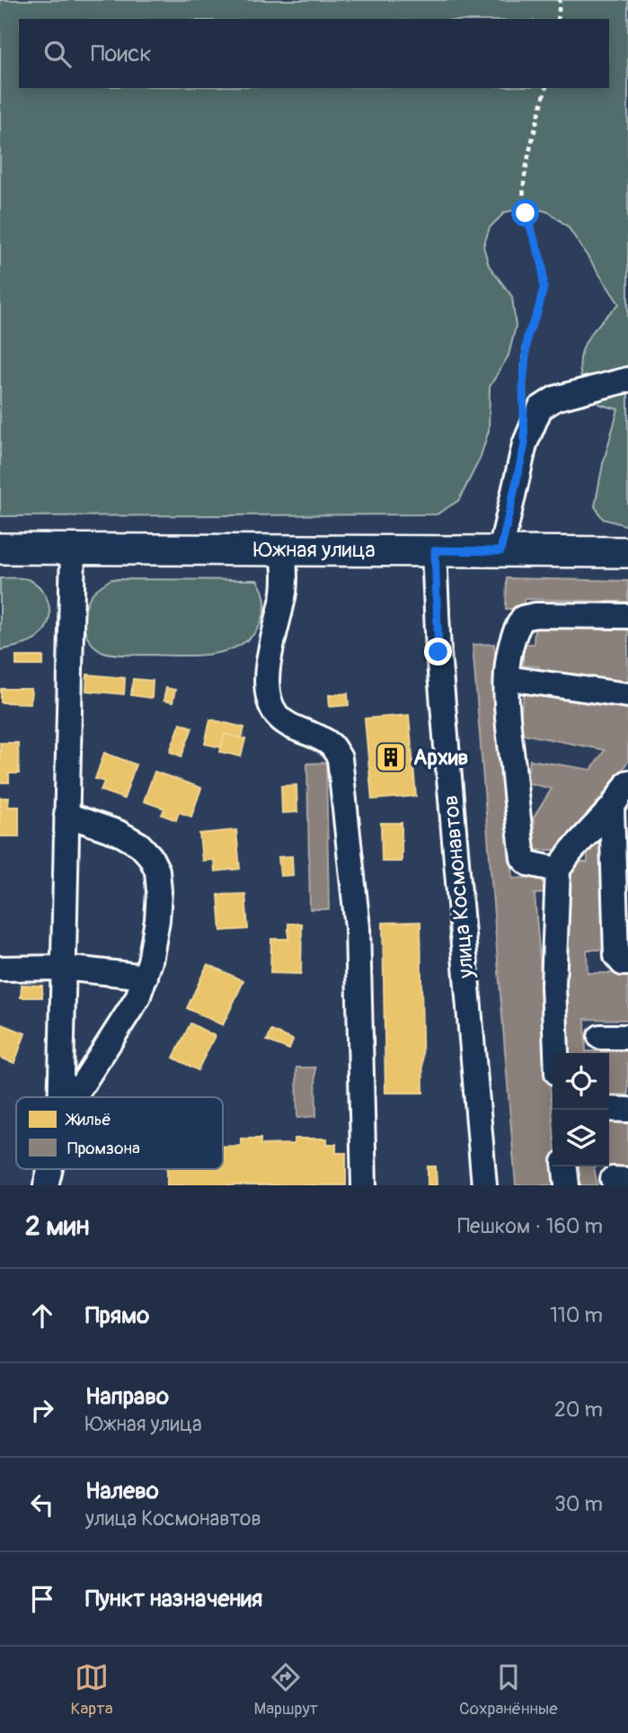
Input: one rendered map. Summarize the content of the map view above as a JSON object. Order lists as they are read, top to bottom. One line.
{"streets":{"main road":["Южная улица"],"street":["улица Космонавтов"]},"crossings":[["Южная улица","улица Космонавтов"]],"places":{"building":["Архив"]},"legend":["Жильё","Промзона"],"page":{"search":"Поиск","heading":["2 мин","Пешком · 160 m"],"list":[["Прямо","110 m"],["Направо","Южная улица","20 m"],["Налево","улица Космонавтов","30 m"],"Пункт назначения"],"nav":["Карта","Маршрут","Сохранённые"]}}
